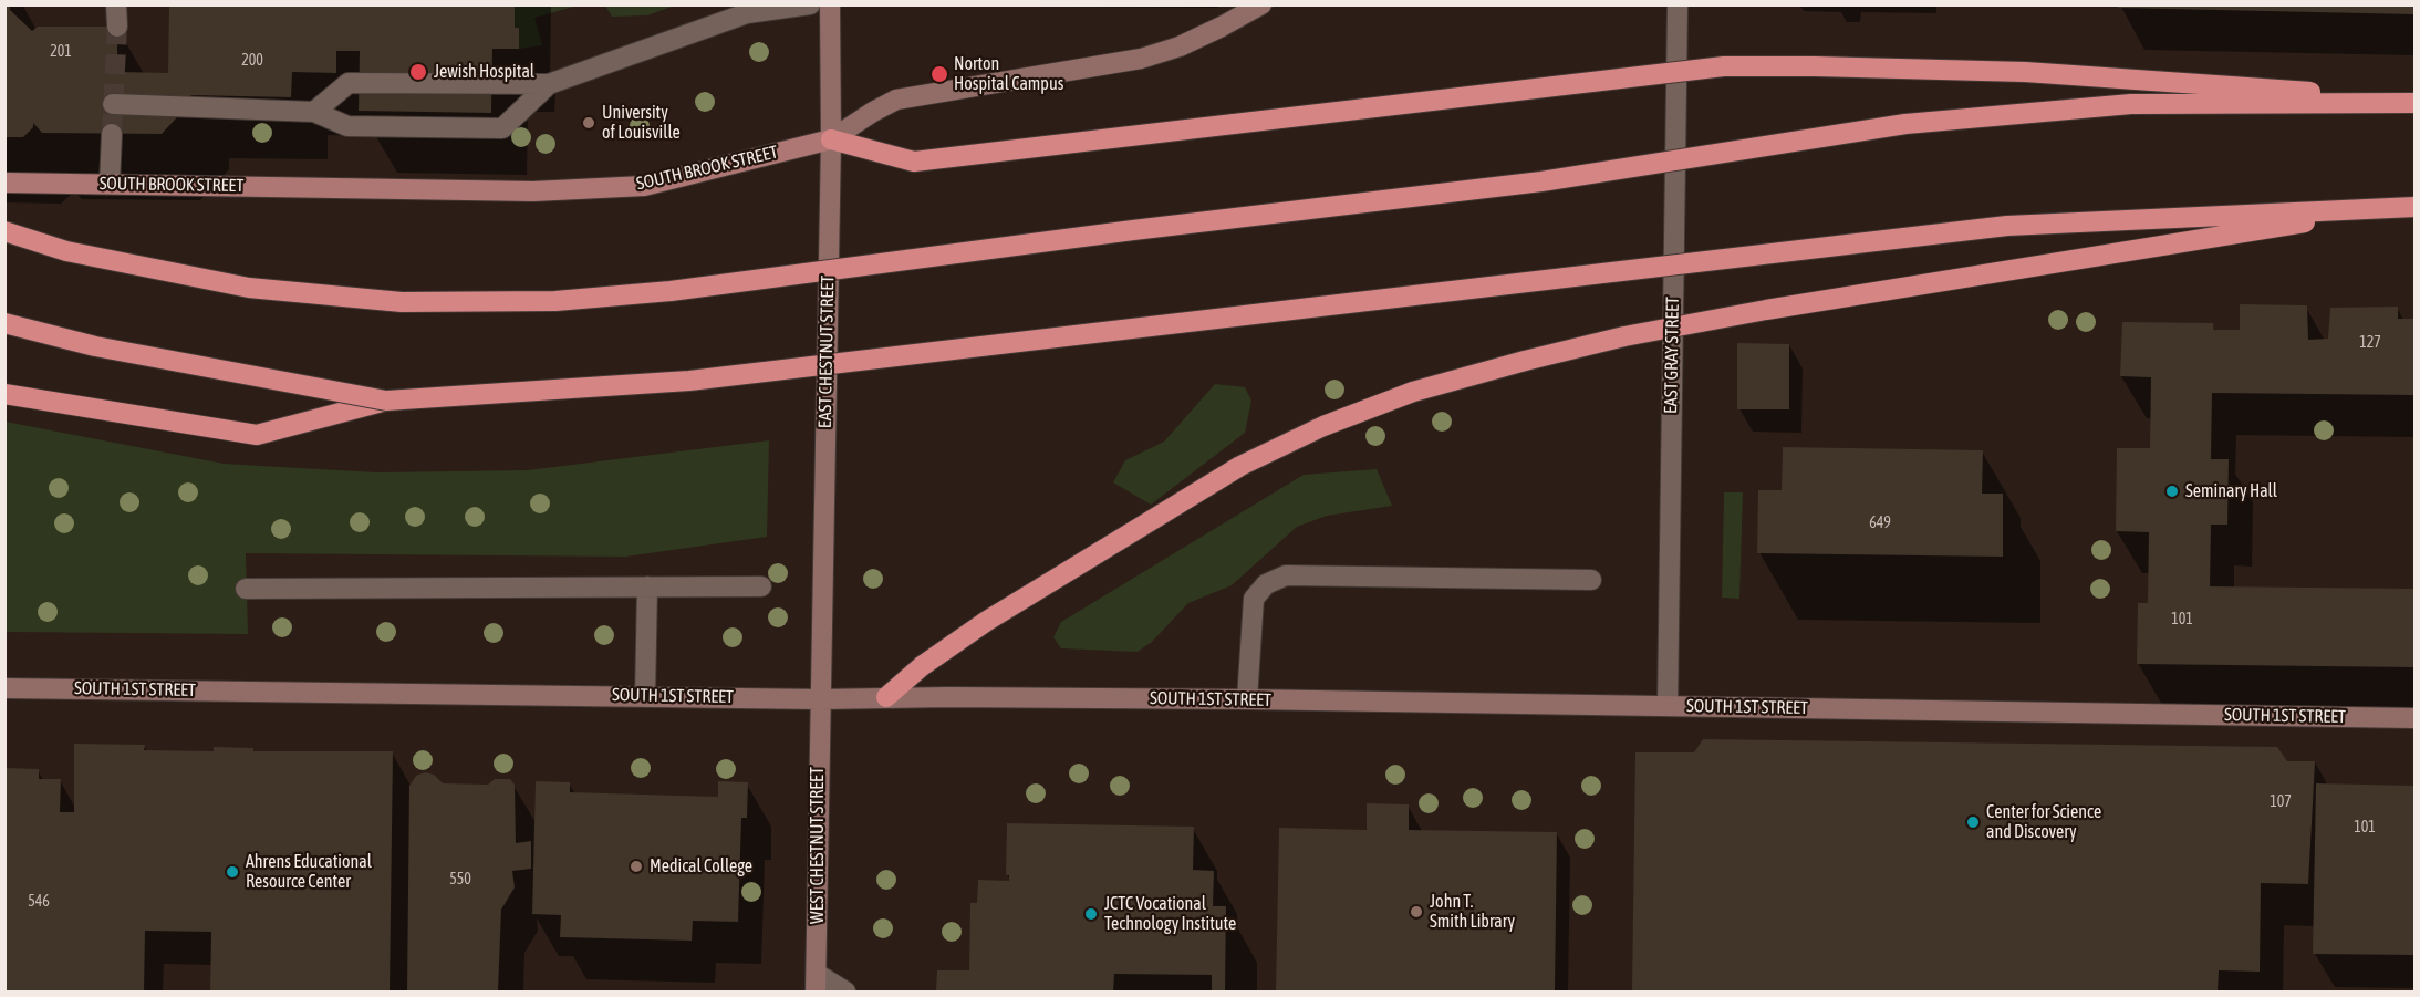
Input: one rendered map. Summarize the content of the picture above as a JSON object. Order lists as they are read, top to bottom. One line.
{"streets":{"main road":["SOUTH BROOK STREET"],"street":["EAST CHESTNUT STREET","EAST GRAY STREET","SOUTH 1ST STREET","WEST CHESTNUT STREET"]},"crossings":[["SOUTH BROOK STREET","EAST CHESTNUT STREET"],["EAST CHESTNUT STREET","SOUTH 1ST STREET"],["EAST CHESTNUT STREET","WEST CHESTNUT STREET"],["EAST GRAY STREET","SOUTH 1ST STREET"],["SOUTH 1ST STREET","WEST CHESTNUT STREET"]],"places":["Jewish Hospital","Norton Hospital Campus","University of Louisville","Seminary Hall","Center for Science and Discovery","Medical College","Ahrens Educational Resource Center","John T. Smith Library","JCTC Vocational Technology Institute"],"house_numbers":["201","200","127","649","101","107","101","550","546"]}
